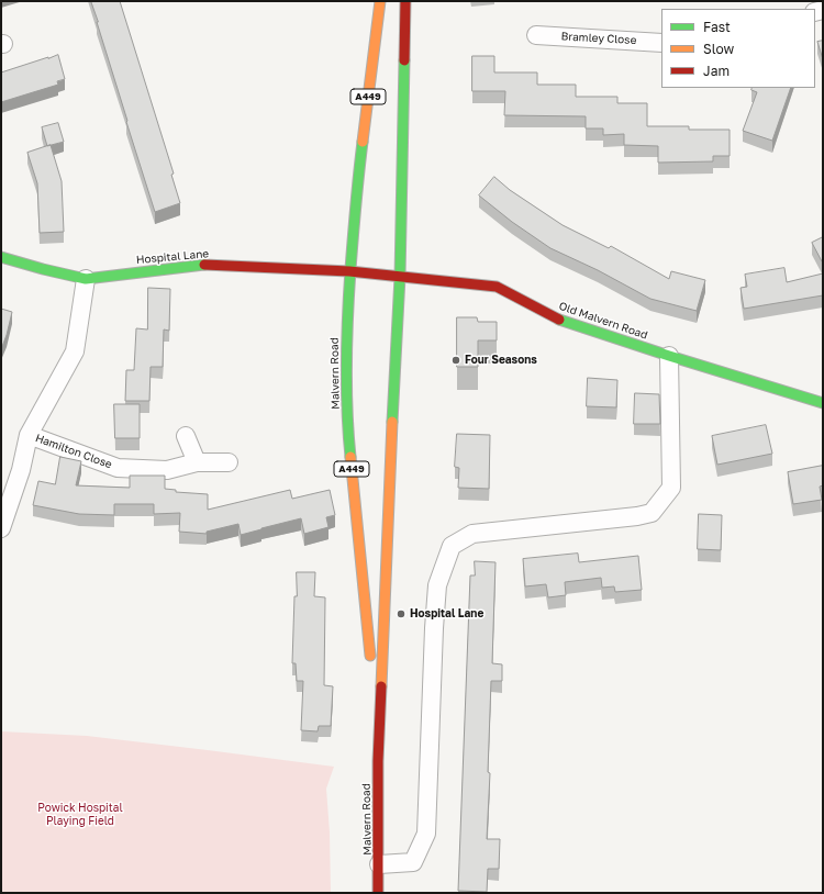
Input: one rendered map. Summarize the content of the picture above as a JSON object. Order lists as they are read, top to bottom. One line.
{"streets":{"main road":["A449","Hospital Lane","Old Malvern Road","Malvern Road"],"street":["Bramley Close","Hamilton Close"]},"crossings":[["Hospital Lane","Old Malvern Road"],["Hospital Lane","Malvern Road"],["Hospital Lane","Hamilton Close"],["Old Malvern Road","Malvern Road"]],"parks":["Powick Hospital Playing Field"],"places":["Four Seasons","Hospital Lane"],"legend":["Fast","Slow","Jam"]}
